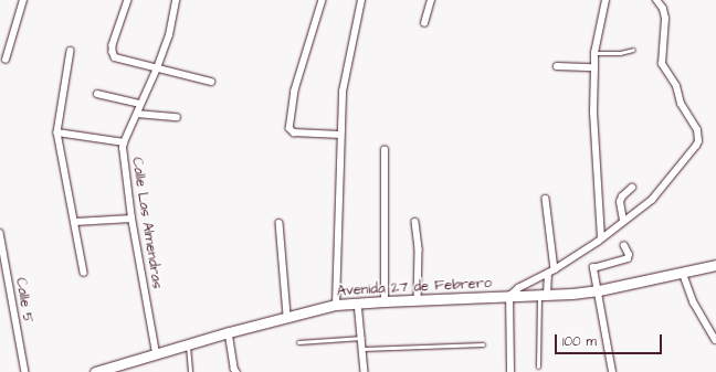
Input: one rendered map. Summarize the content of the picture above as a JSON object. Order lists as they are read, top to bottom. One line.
{"streets":{"main road":["Avenida 27 de Febrero"],"street":["Calle Las Almendras","Calle 5"]},"crossings":[["Calle Las Almendras","Avenida 27 de Febrero"]],"scale_bar":"100 m"}
